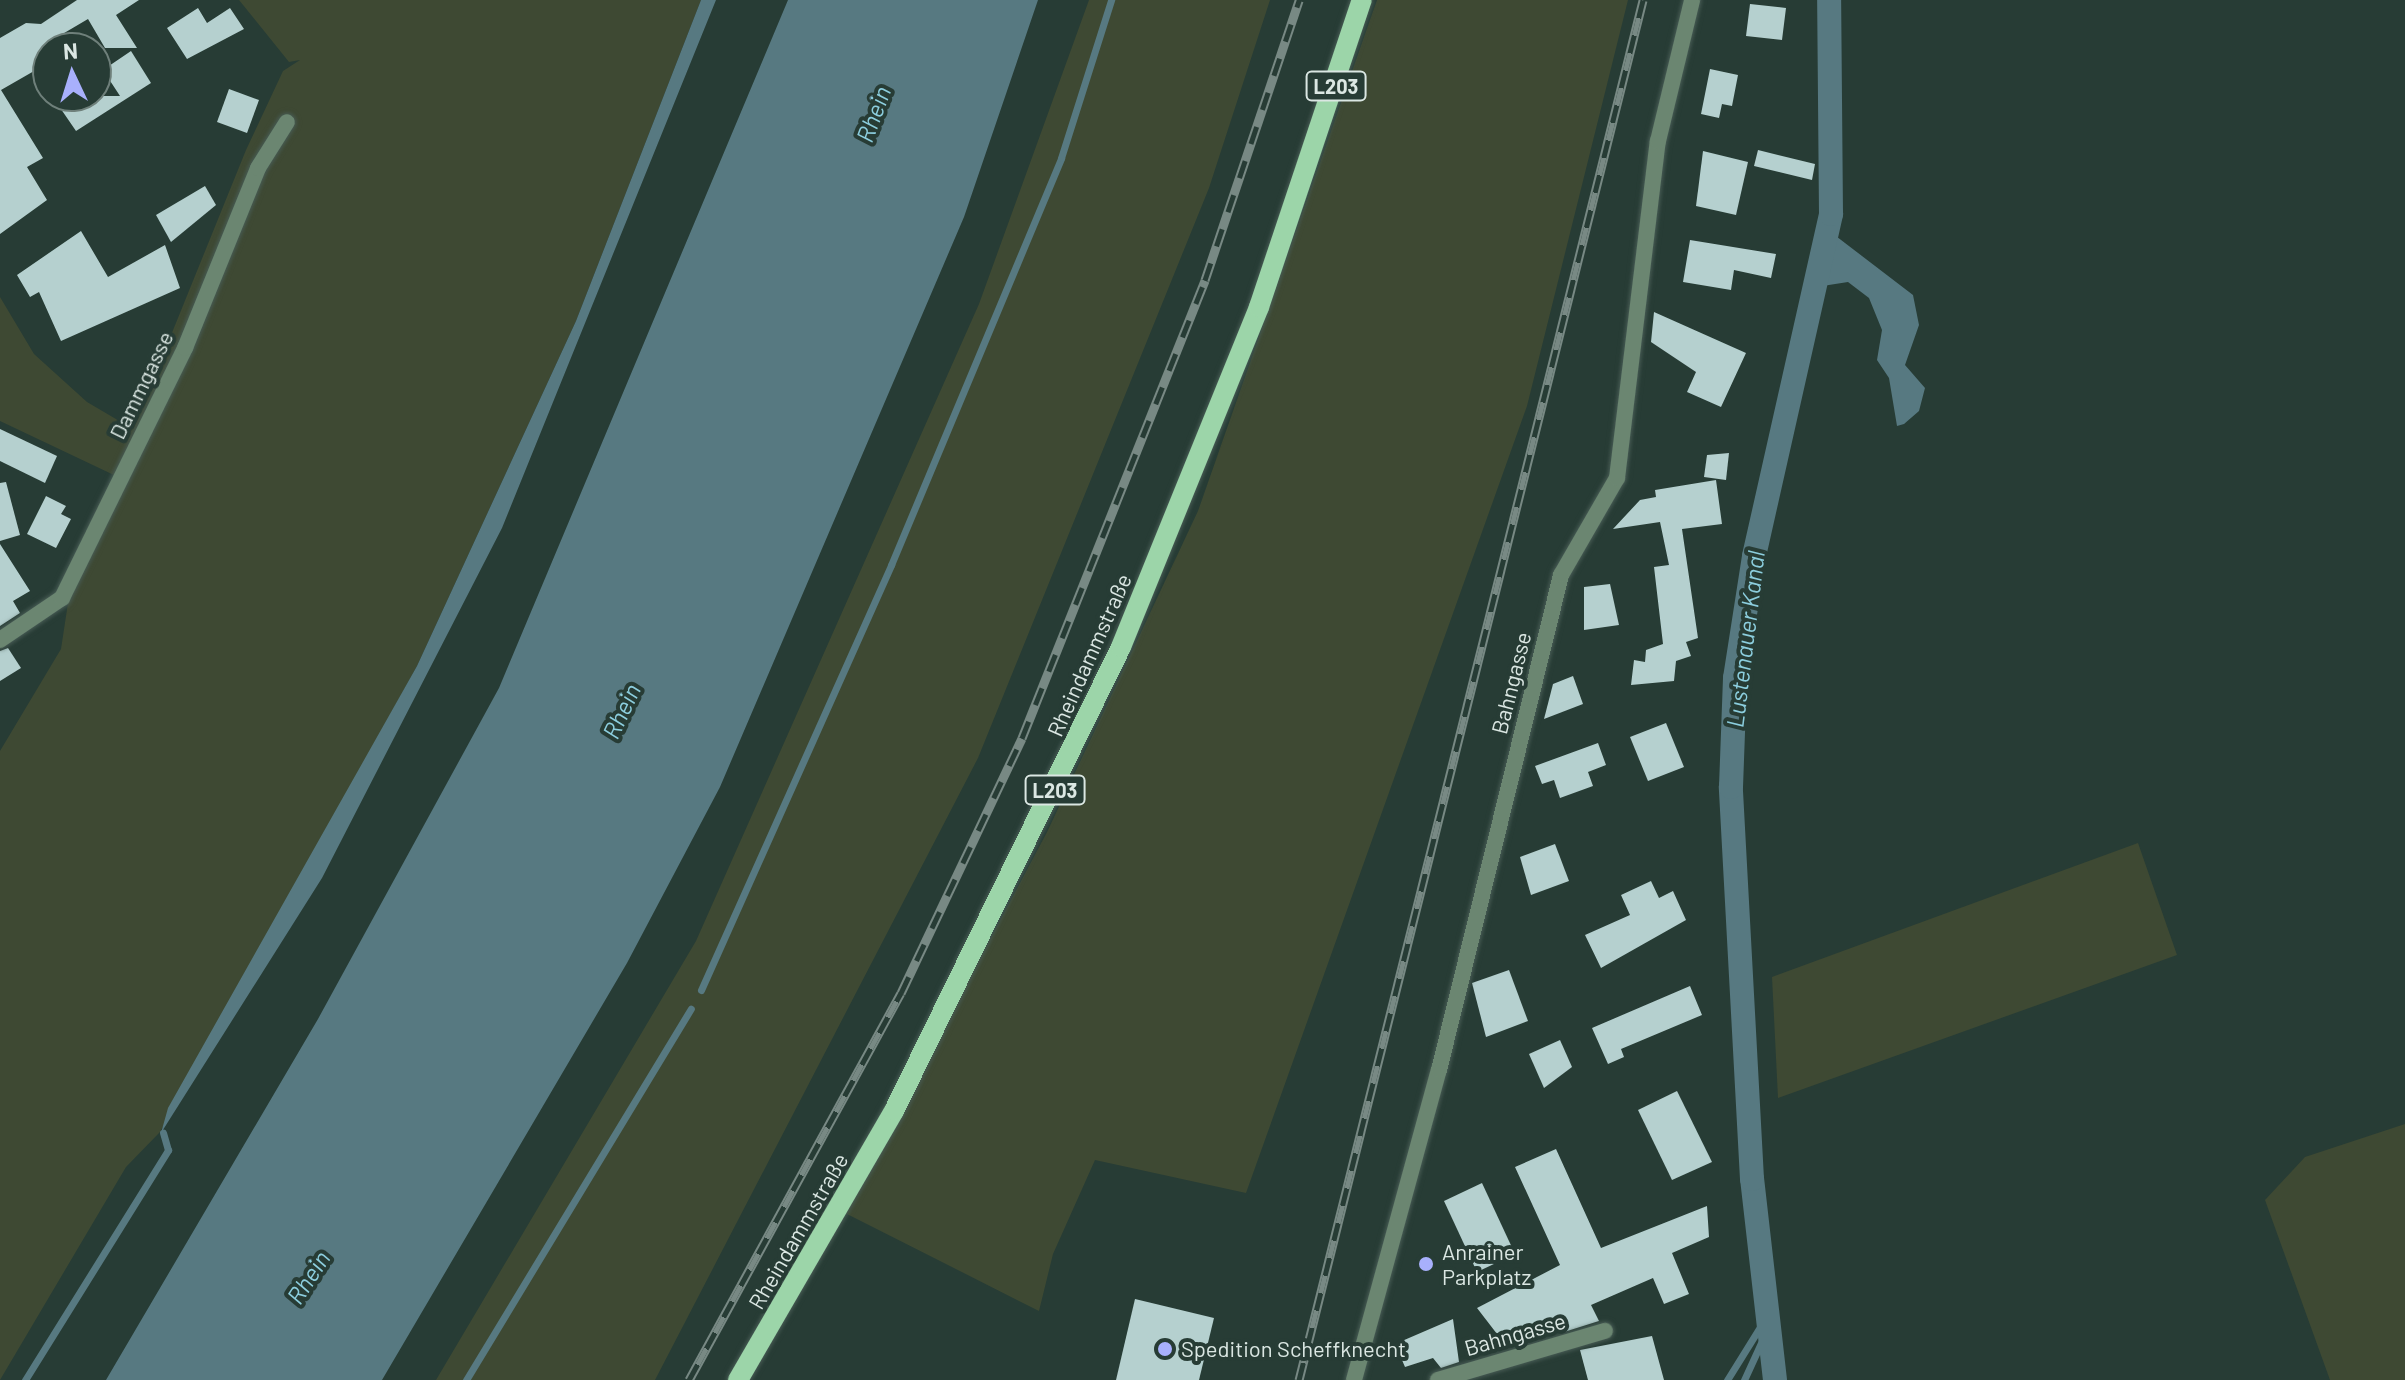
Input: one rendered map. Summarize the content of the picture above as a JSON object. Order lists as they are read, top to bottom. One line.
{"streets":{"main road":["L203","Rheindammstraße"],"street":["Dammgasse","Bahngasse"]},"water":["Rhein","Lustenauer Kanal"],"places":["Anrainer Parkplatz","Spedition Scheffknecht"],"north":"top"}
